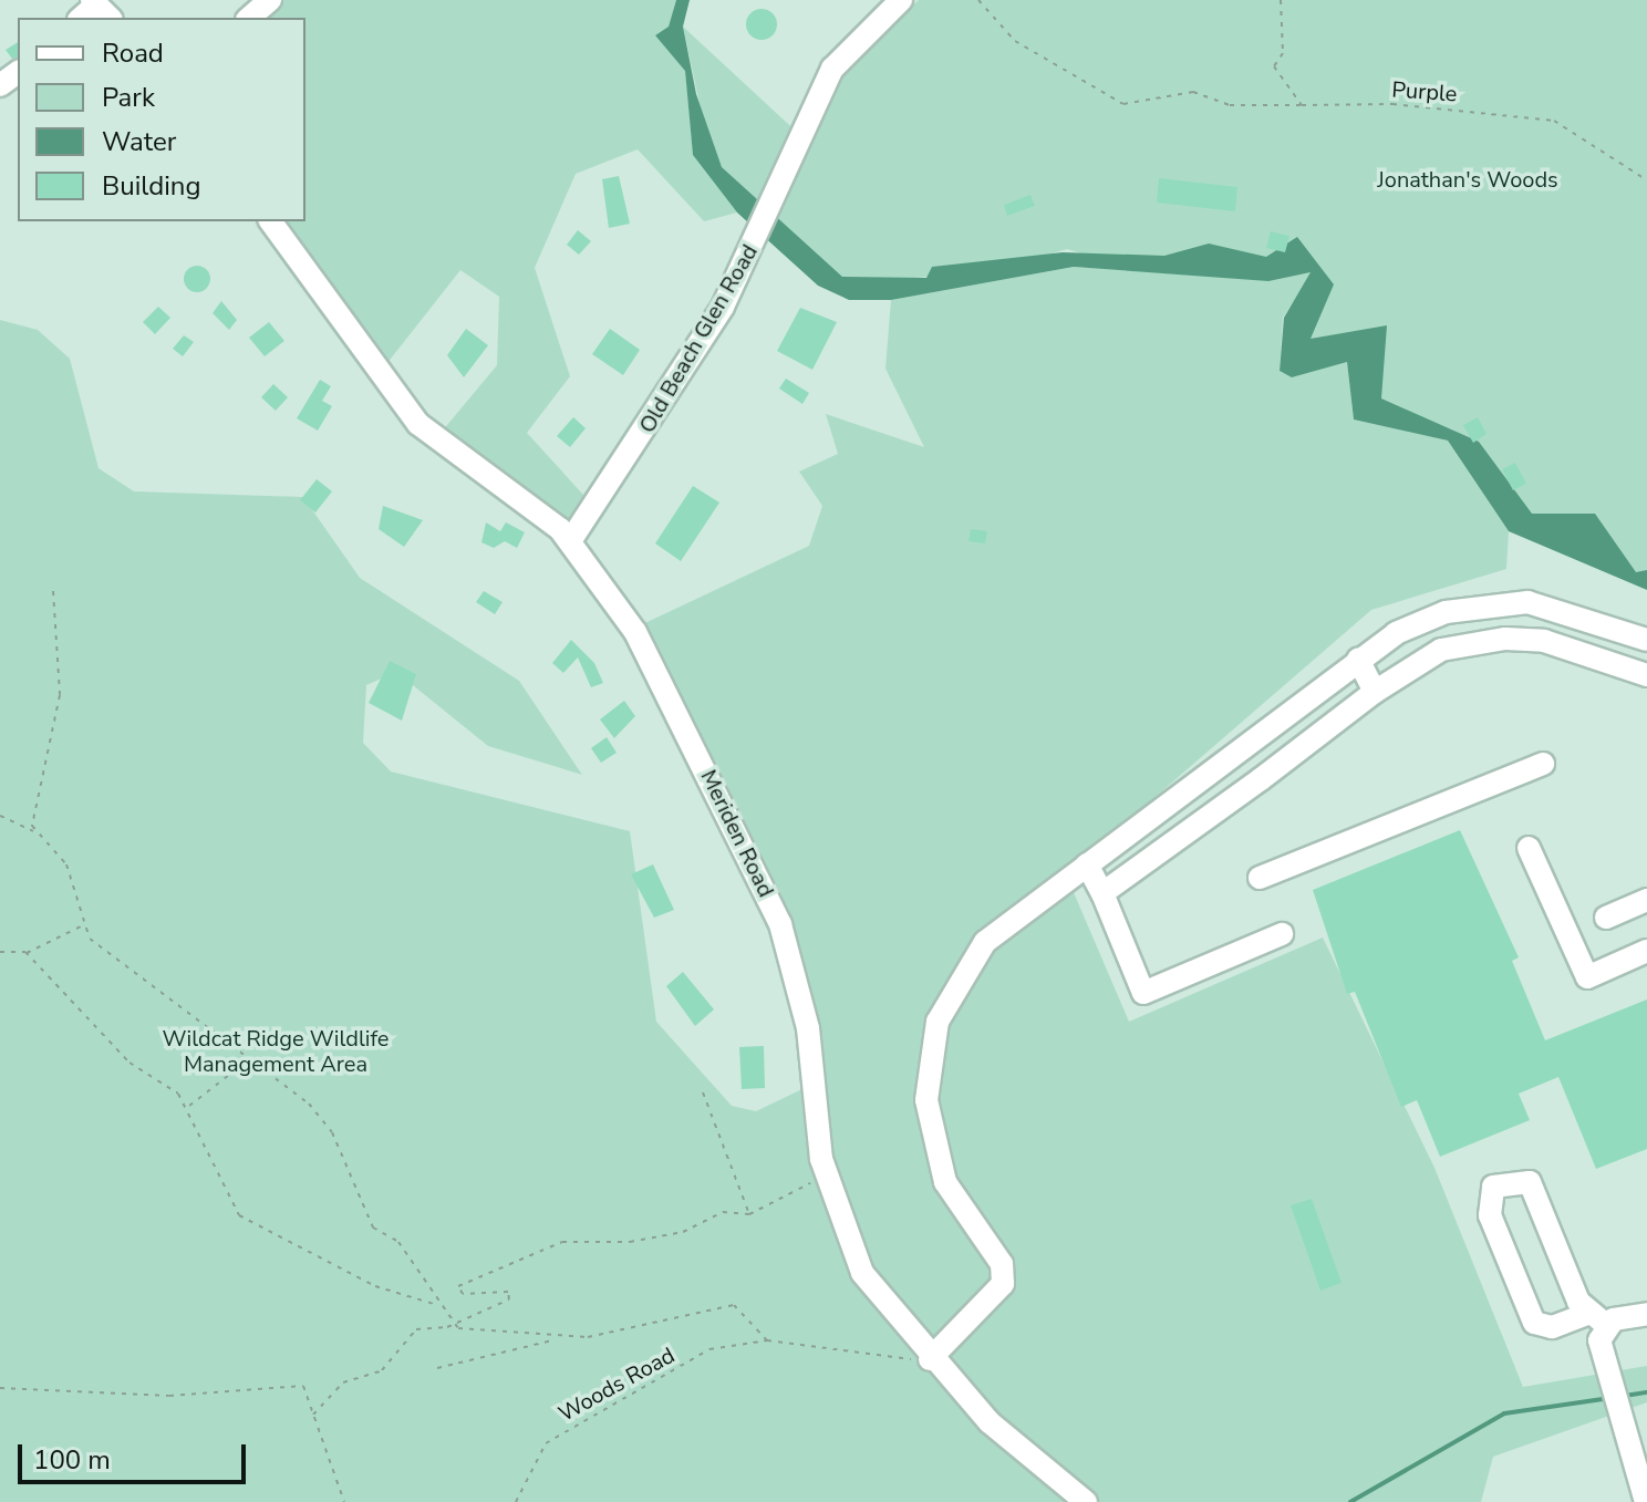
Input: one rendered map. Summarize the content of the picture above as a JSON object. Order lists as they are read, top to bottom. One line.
{"streets":{"street":["Old Beach Glen Road","Meriden Road"],"path":["Purple","Woods Road"]},"crossings":[["Old Beach Glen Road","Meriden Road"],["Meriden Road","Woods Road"]],"parks":["Jonathan's Woods","Wildcat Ridge Wildlife Management Area"],"legend":["Road","Park","Water","Building"],"scale_bar":"100 m"}
